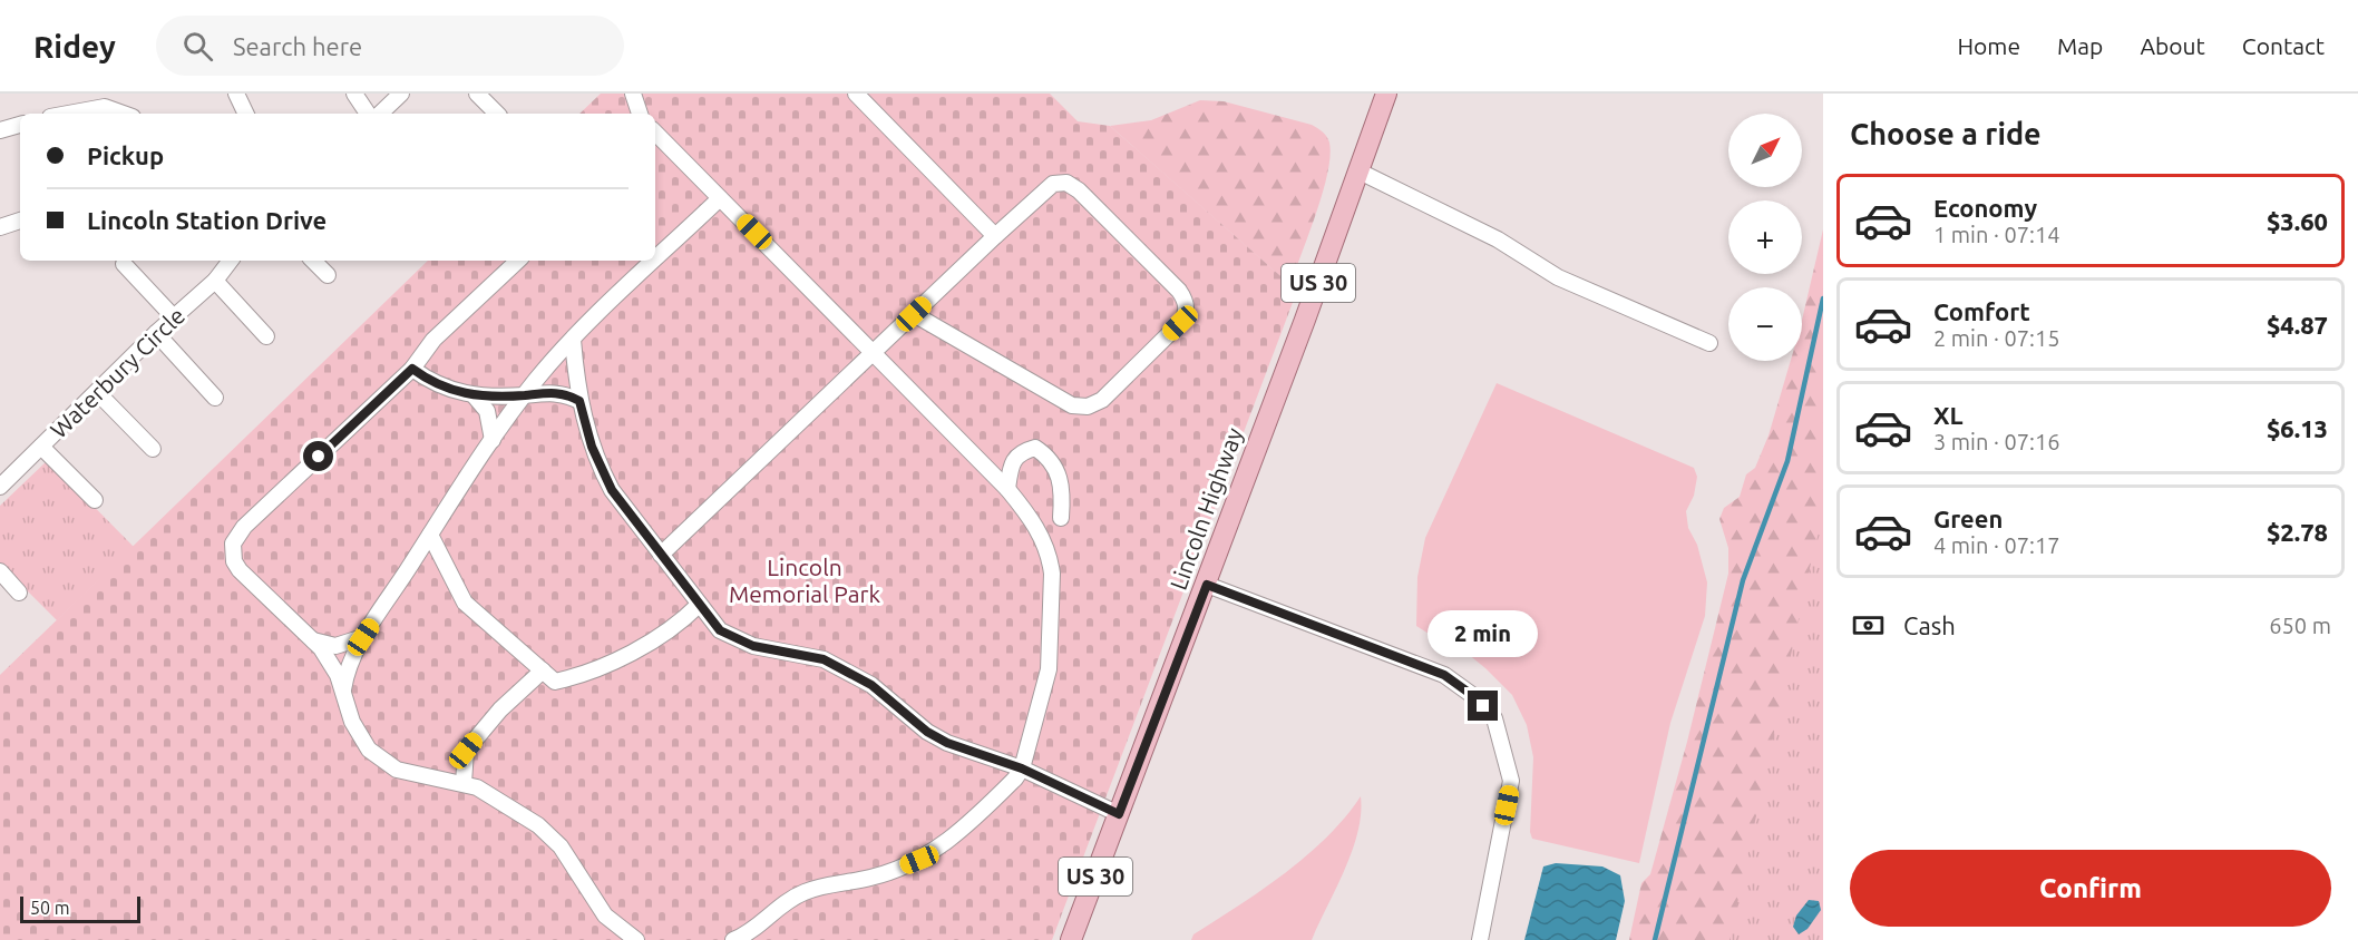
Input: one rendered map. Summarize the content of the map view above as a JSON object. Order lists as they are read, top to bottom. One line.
{"streets":{"main road":["US 30","Lincoln Highway"],"street":["Waterbury Circle"]},"parks":["Lincoln Memorial Park"],"scale_bar":"50 m","north":"top right","page":{"header":"Ridey","search":"Search here","nav":["Home","Map","About","Contact"],"heading":"Choose a ride","map_buttons":["+","−"],"banner":["Pickup","Lincoln Station Drive"],"list":[{"name":"Economy","note":"1 min · 07:14","value":"$3.60"},{"name":"Comfort","note":"2 min · 07:15","value":"$4.87"},{"name":"XL","note":"3 min · 07:16","value":"$6.13"},{"name":"Green","note":"4 min · 07:17","value":"$2.78"}],"pay":["Cash","650 m"],"bubble":"2 min","buttons":"Confirm","scale":"50 m"}}
